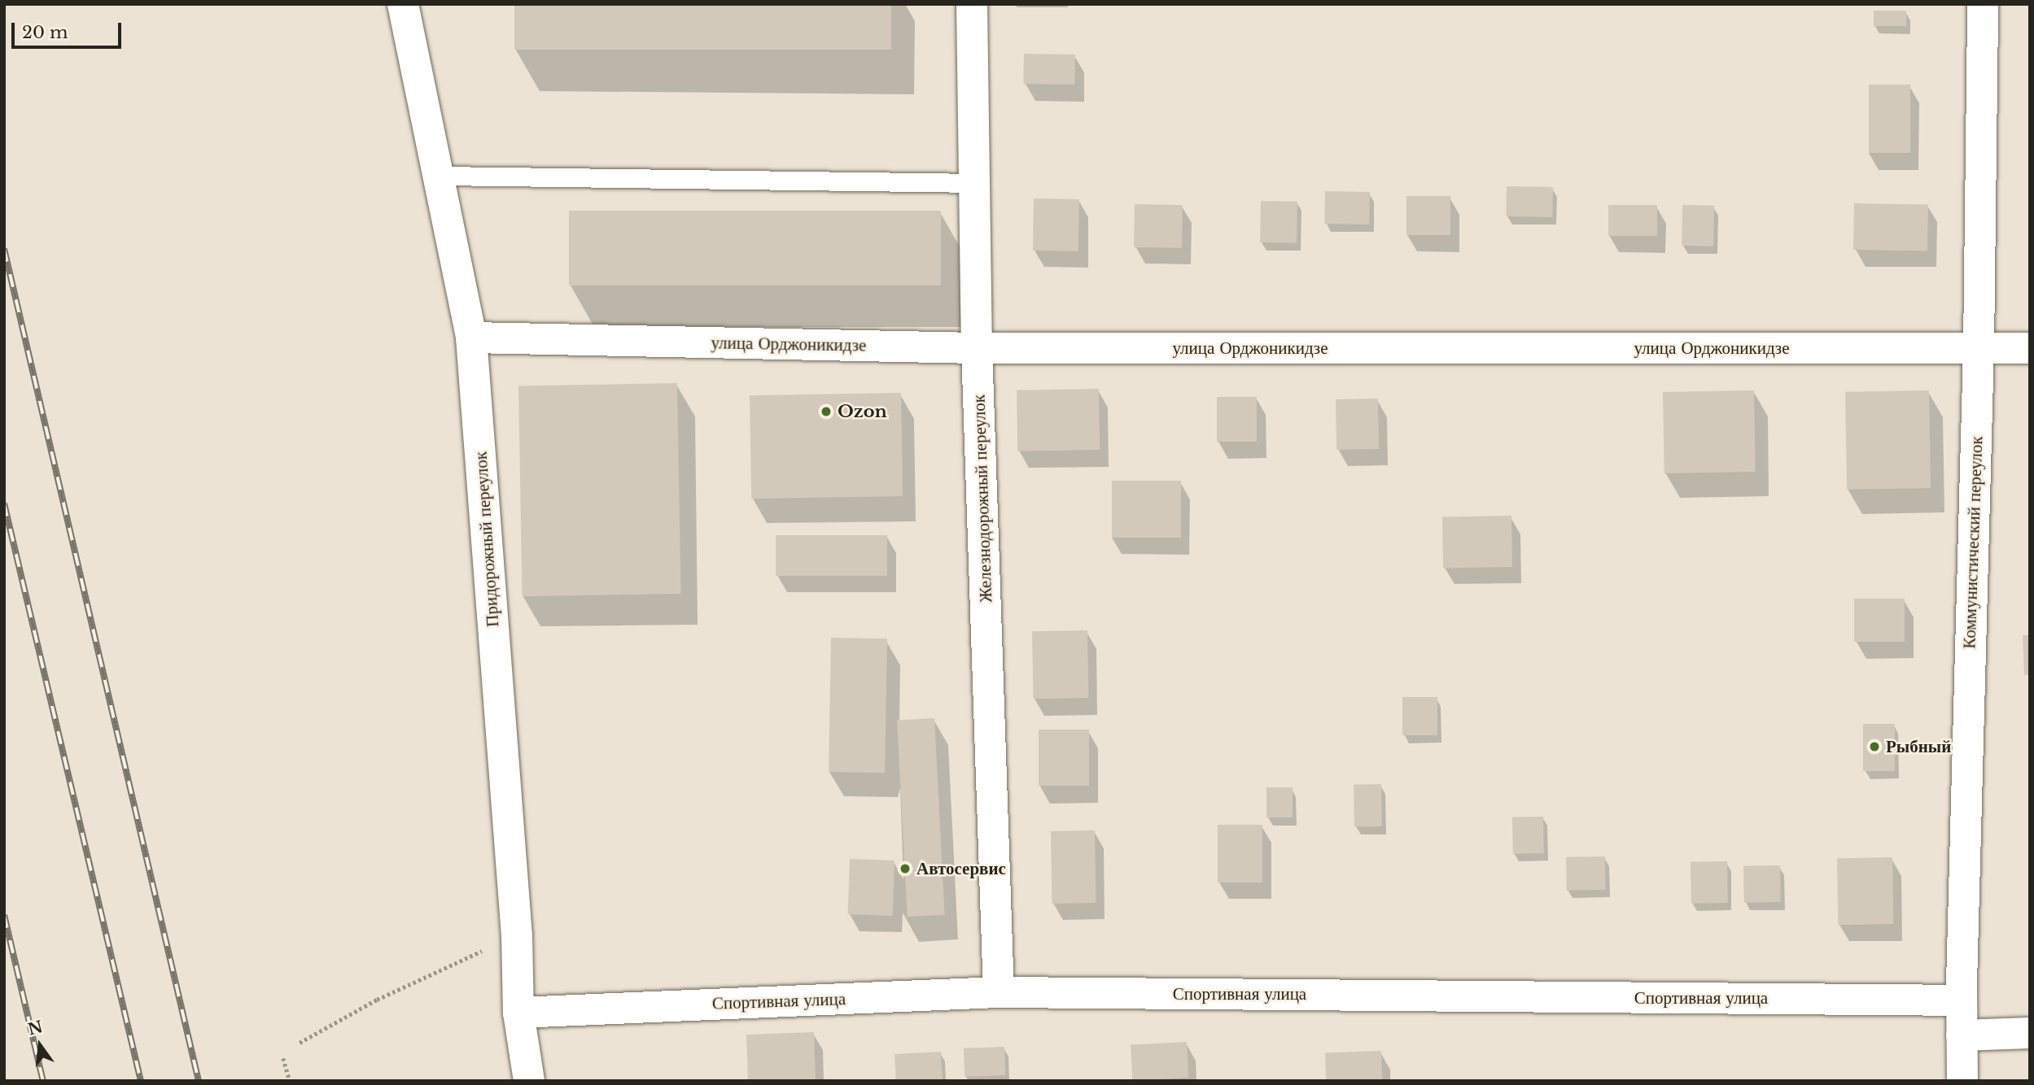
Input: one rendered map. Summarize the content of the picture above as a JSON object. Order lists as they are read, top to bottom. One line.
{"streets":{"street":["улица Орджоникидзе","Железнодорожный переулок","Придорожный переулок","Коммунистический переулок","Спортивная улица"]},"crossings":[["улица Орджоникидзе","Железнодорожный переулок"],["улица Орджоникидзе","Придорожный переулок"],["улица Орджоникидзе","Коммунистический переулок"],["Железнодорожный переулок","Спортивная улица"],["Придорожный переулок","Спортивная улица"],["Коммунистический переулок","Спортивная улица"]],"places":["Ozon","Рыбный","Автосервис"],"scale_bar":"20 m","north":"top"}
